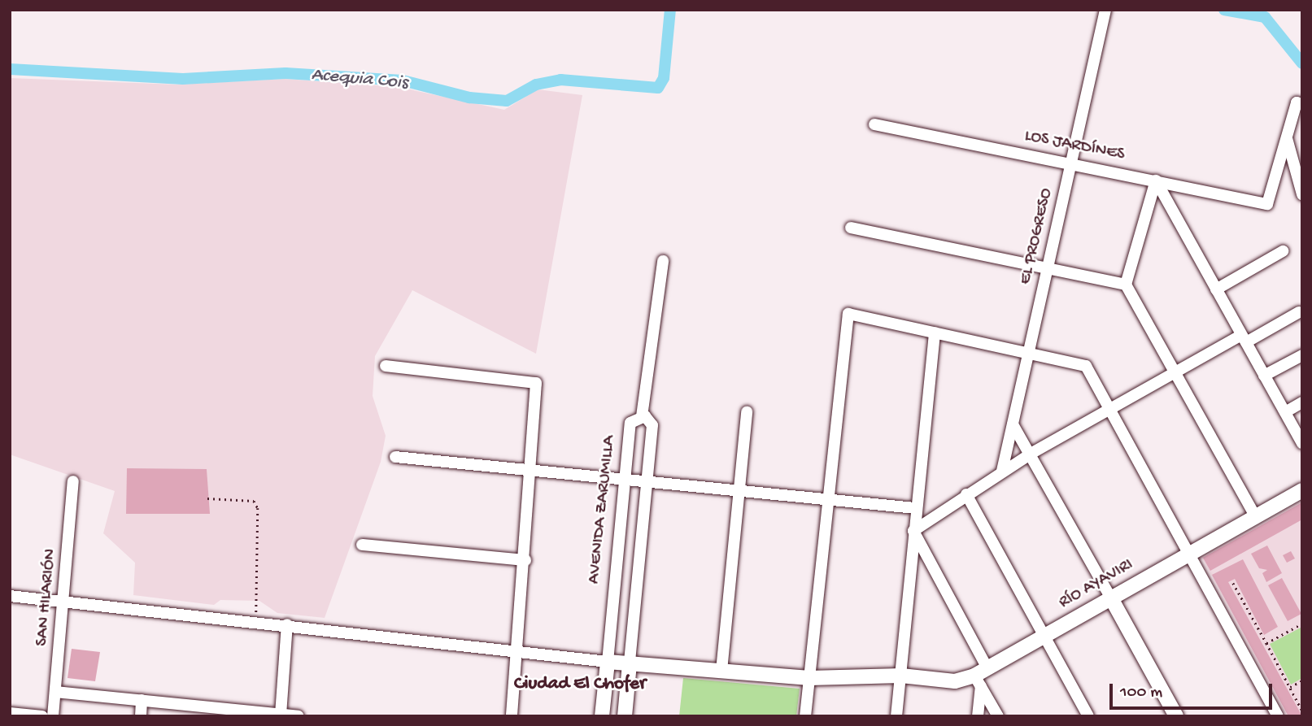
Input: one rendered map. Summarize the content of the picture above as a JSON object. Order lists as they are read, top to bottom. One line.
{"streets":{"street":["LOS JARDÍNES","EL PROGRESO","AVENIDA ZARUMILLA","RÍO AYAVIRI","SAN HILARIÓN"]},"crossings":[["LOS JARDÍNES","EL PROGRESO"],["AVENIDA ZARUMILLA","RÍO AYAVIRI"]],"districts":["Ciudad El Chofer"],"water":["Acequia Cois"],"scale_bar":"100 m"}
